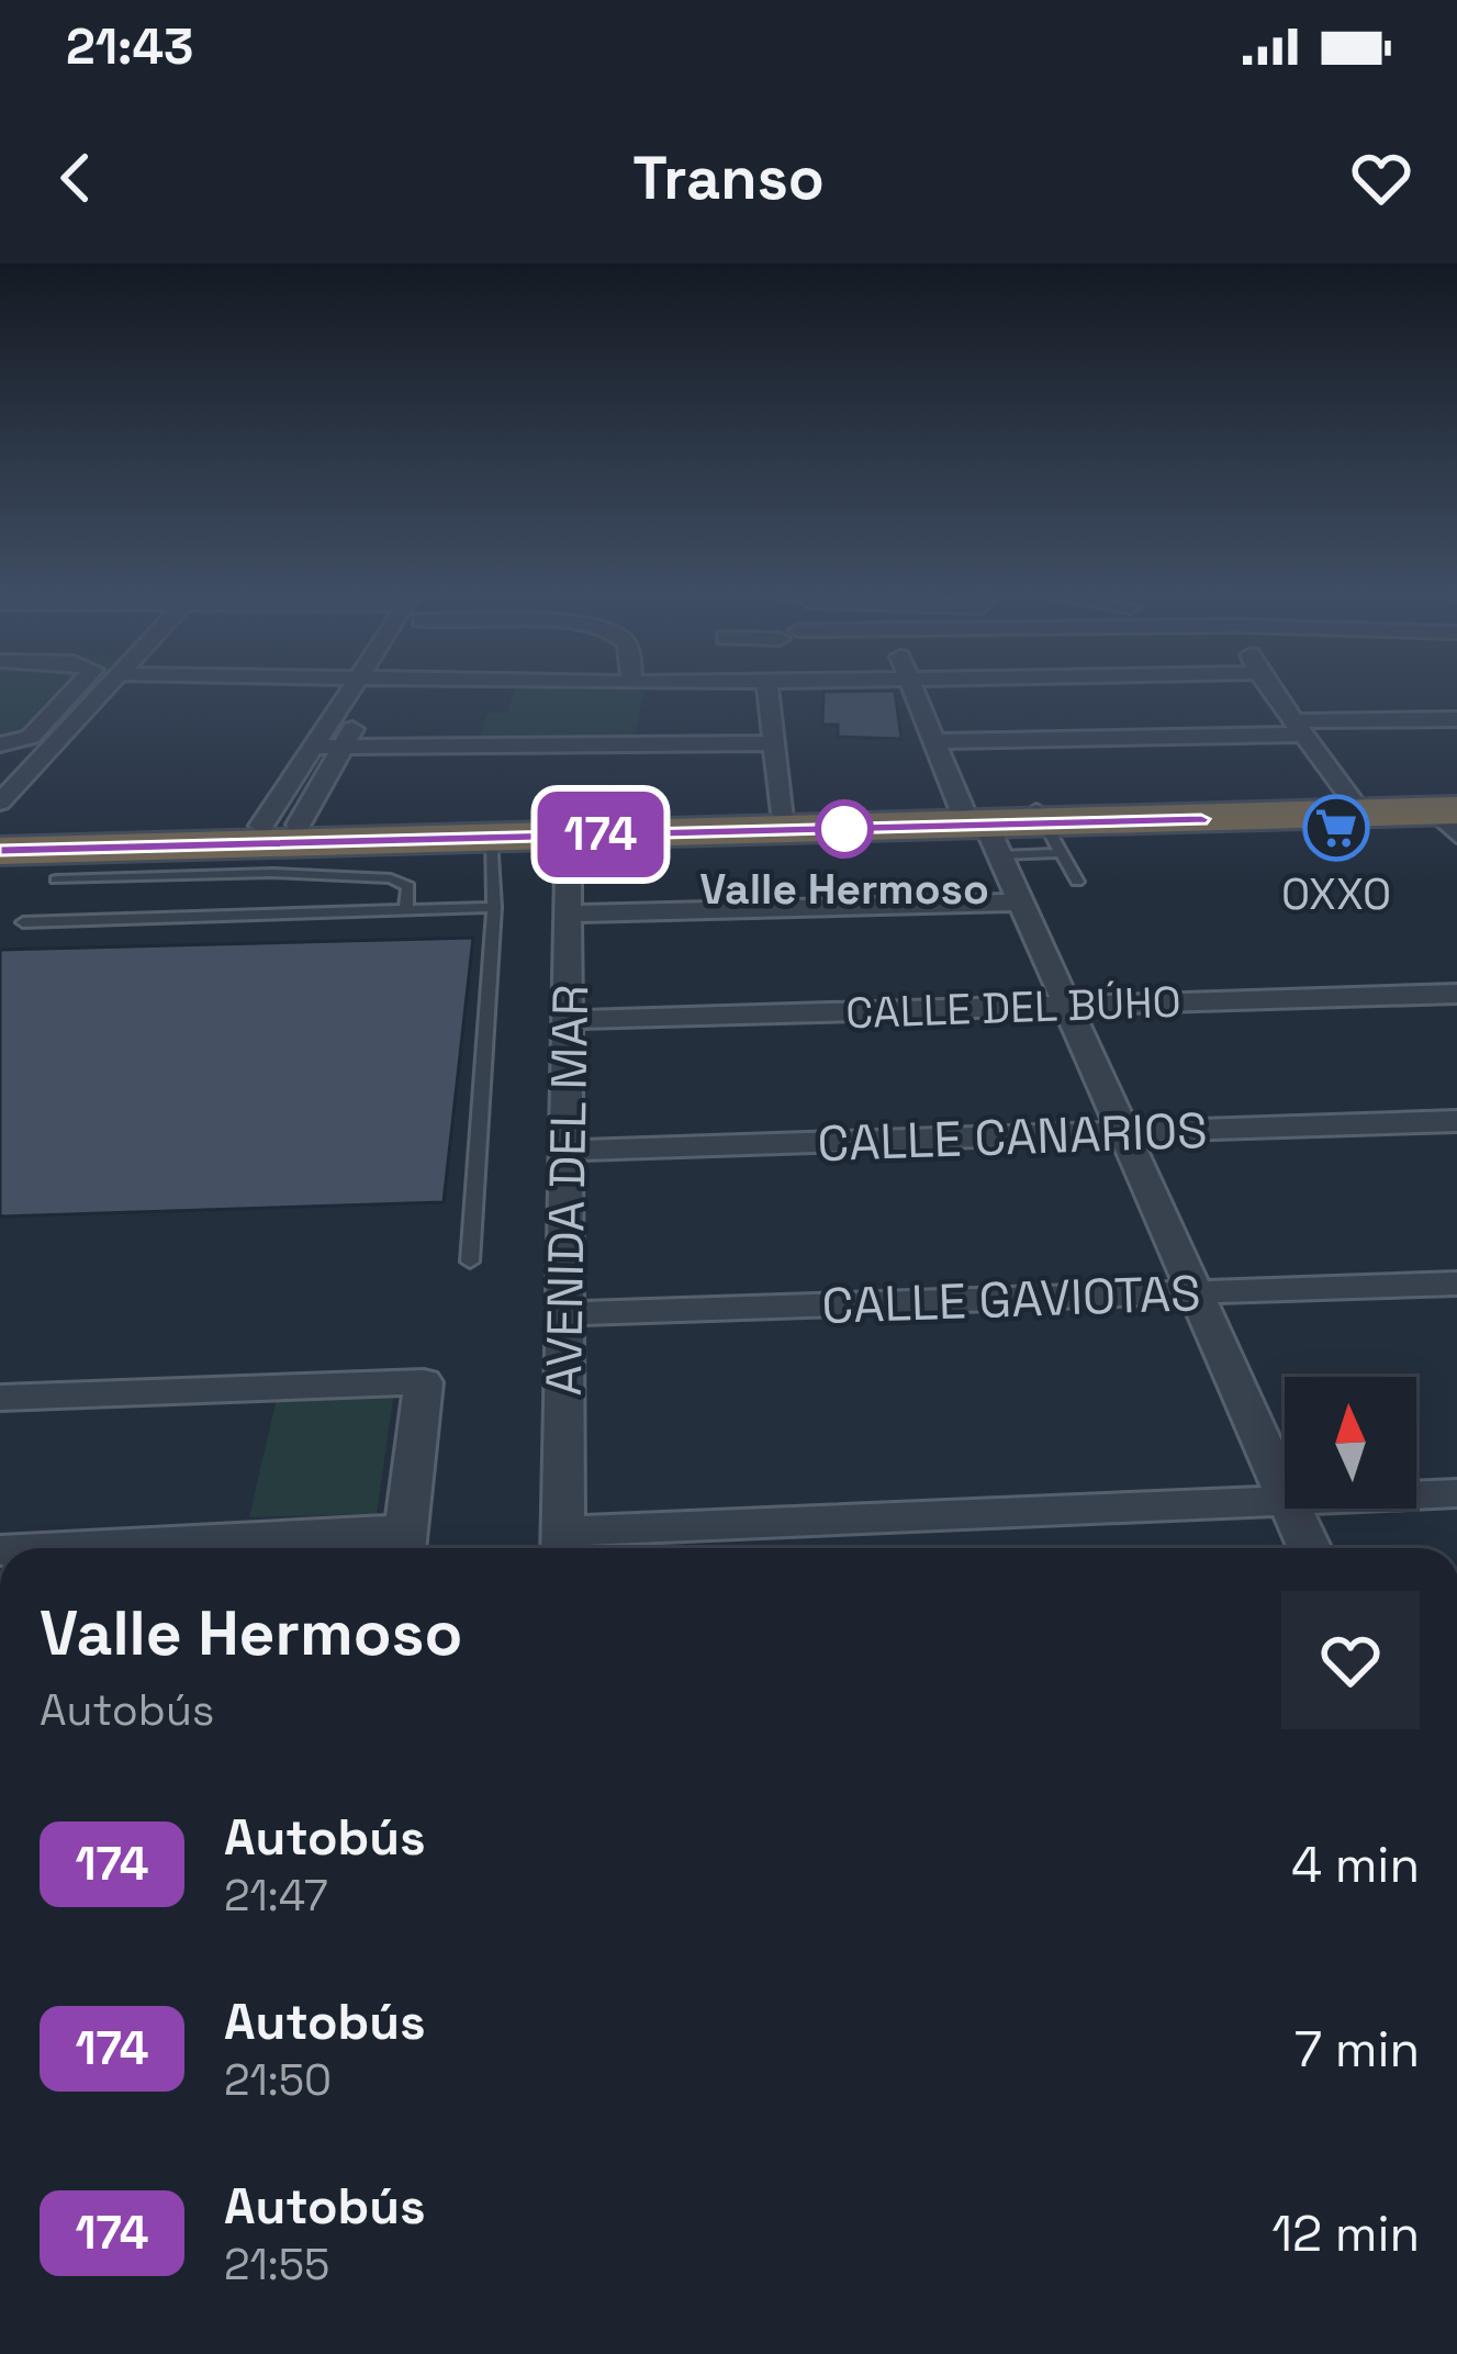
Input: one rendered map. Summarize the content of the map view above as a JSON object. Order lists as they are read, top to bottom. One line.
{"streets":{"street":["CALLE DEL BÚHO","CALLE CANARIOS","AVENIDA DEL MAR","CALLE GAVIOTAS"]},"crossings":[["CALLE DEL BÚHO","AVENIDA DEL MAR"],["CALLE CANARIOS","AVENIDA DEL MAR"],["AVENIDA DEL MAR","CALLE GAVIOTAS"]],"places":{"supermarket":["OXXO"],"other":["Valle Hermoso"]},"lines":["bus line 174"],"north":"top","page":{"status":"21:43","header":"Transo","on_map":"174","heading":["Valle Hermoso","Autobús"],"list":[{"mark":"174","name":"Autobús","note":"21:47","value":"4 min"},{"mark":"174","name":"Autobús","note":"21:50","value":"7 min"},{"mark":"174","name":"Autobús","note":"21:55","value":"12 min"}]}}
